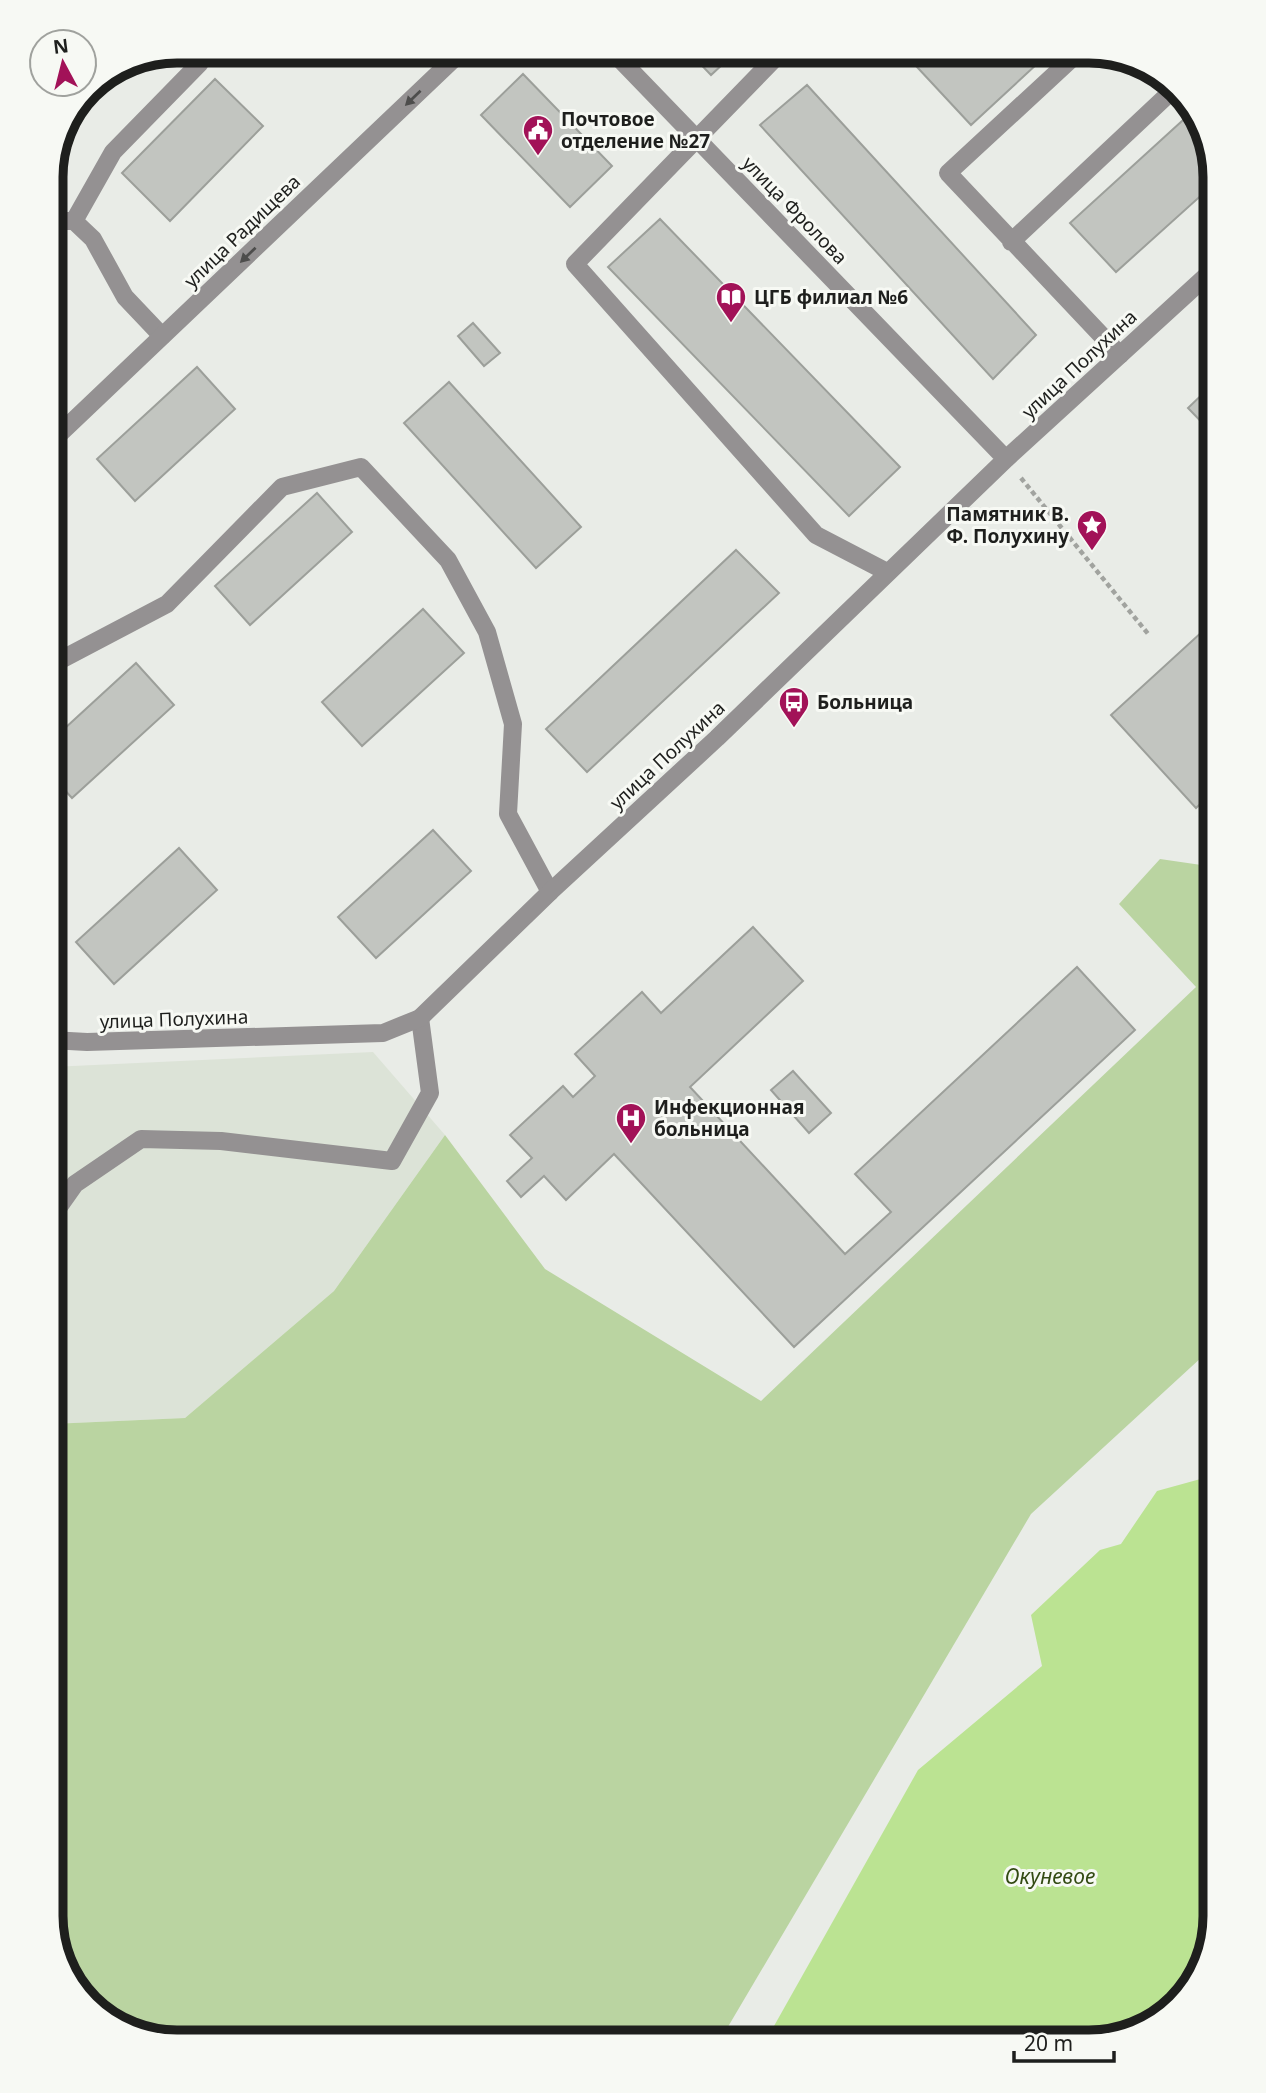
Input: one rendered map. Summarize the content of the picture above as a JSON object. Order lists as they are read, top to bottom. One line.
{"streets":{"street":["улица Фролова","улица Радищева","улица Полухина"]},"crossings":[["улица Фролова","улица Полухина"]],"one_way":["улица Радищева"],"water":["Окуневое"],"places":{"public building":["Почтовое отделение №27"],"library":["ЦГБ филиал №6"],"place":["Памятник В. Ф. Полухину"],"bus stop":["Больница"],"hospital":["Инфекционная больница"]},"scale_bar":"20 m","north":"top"}
